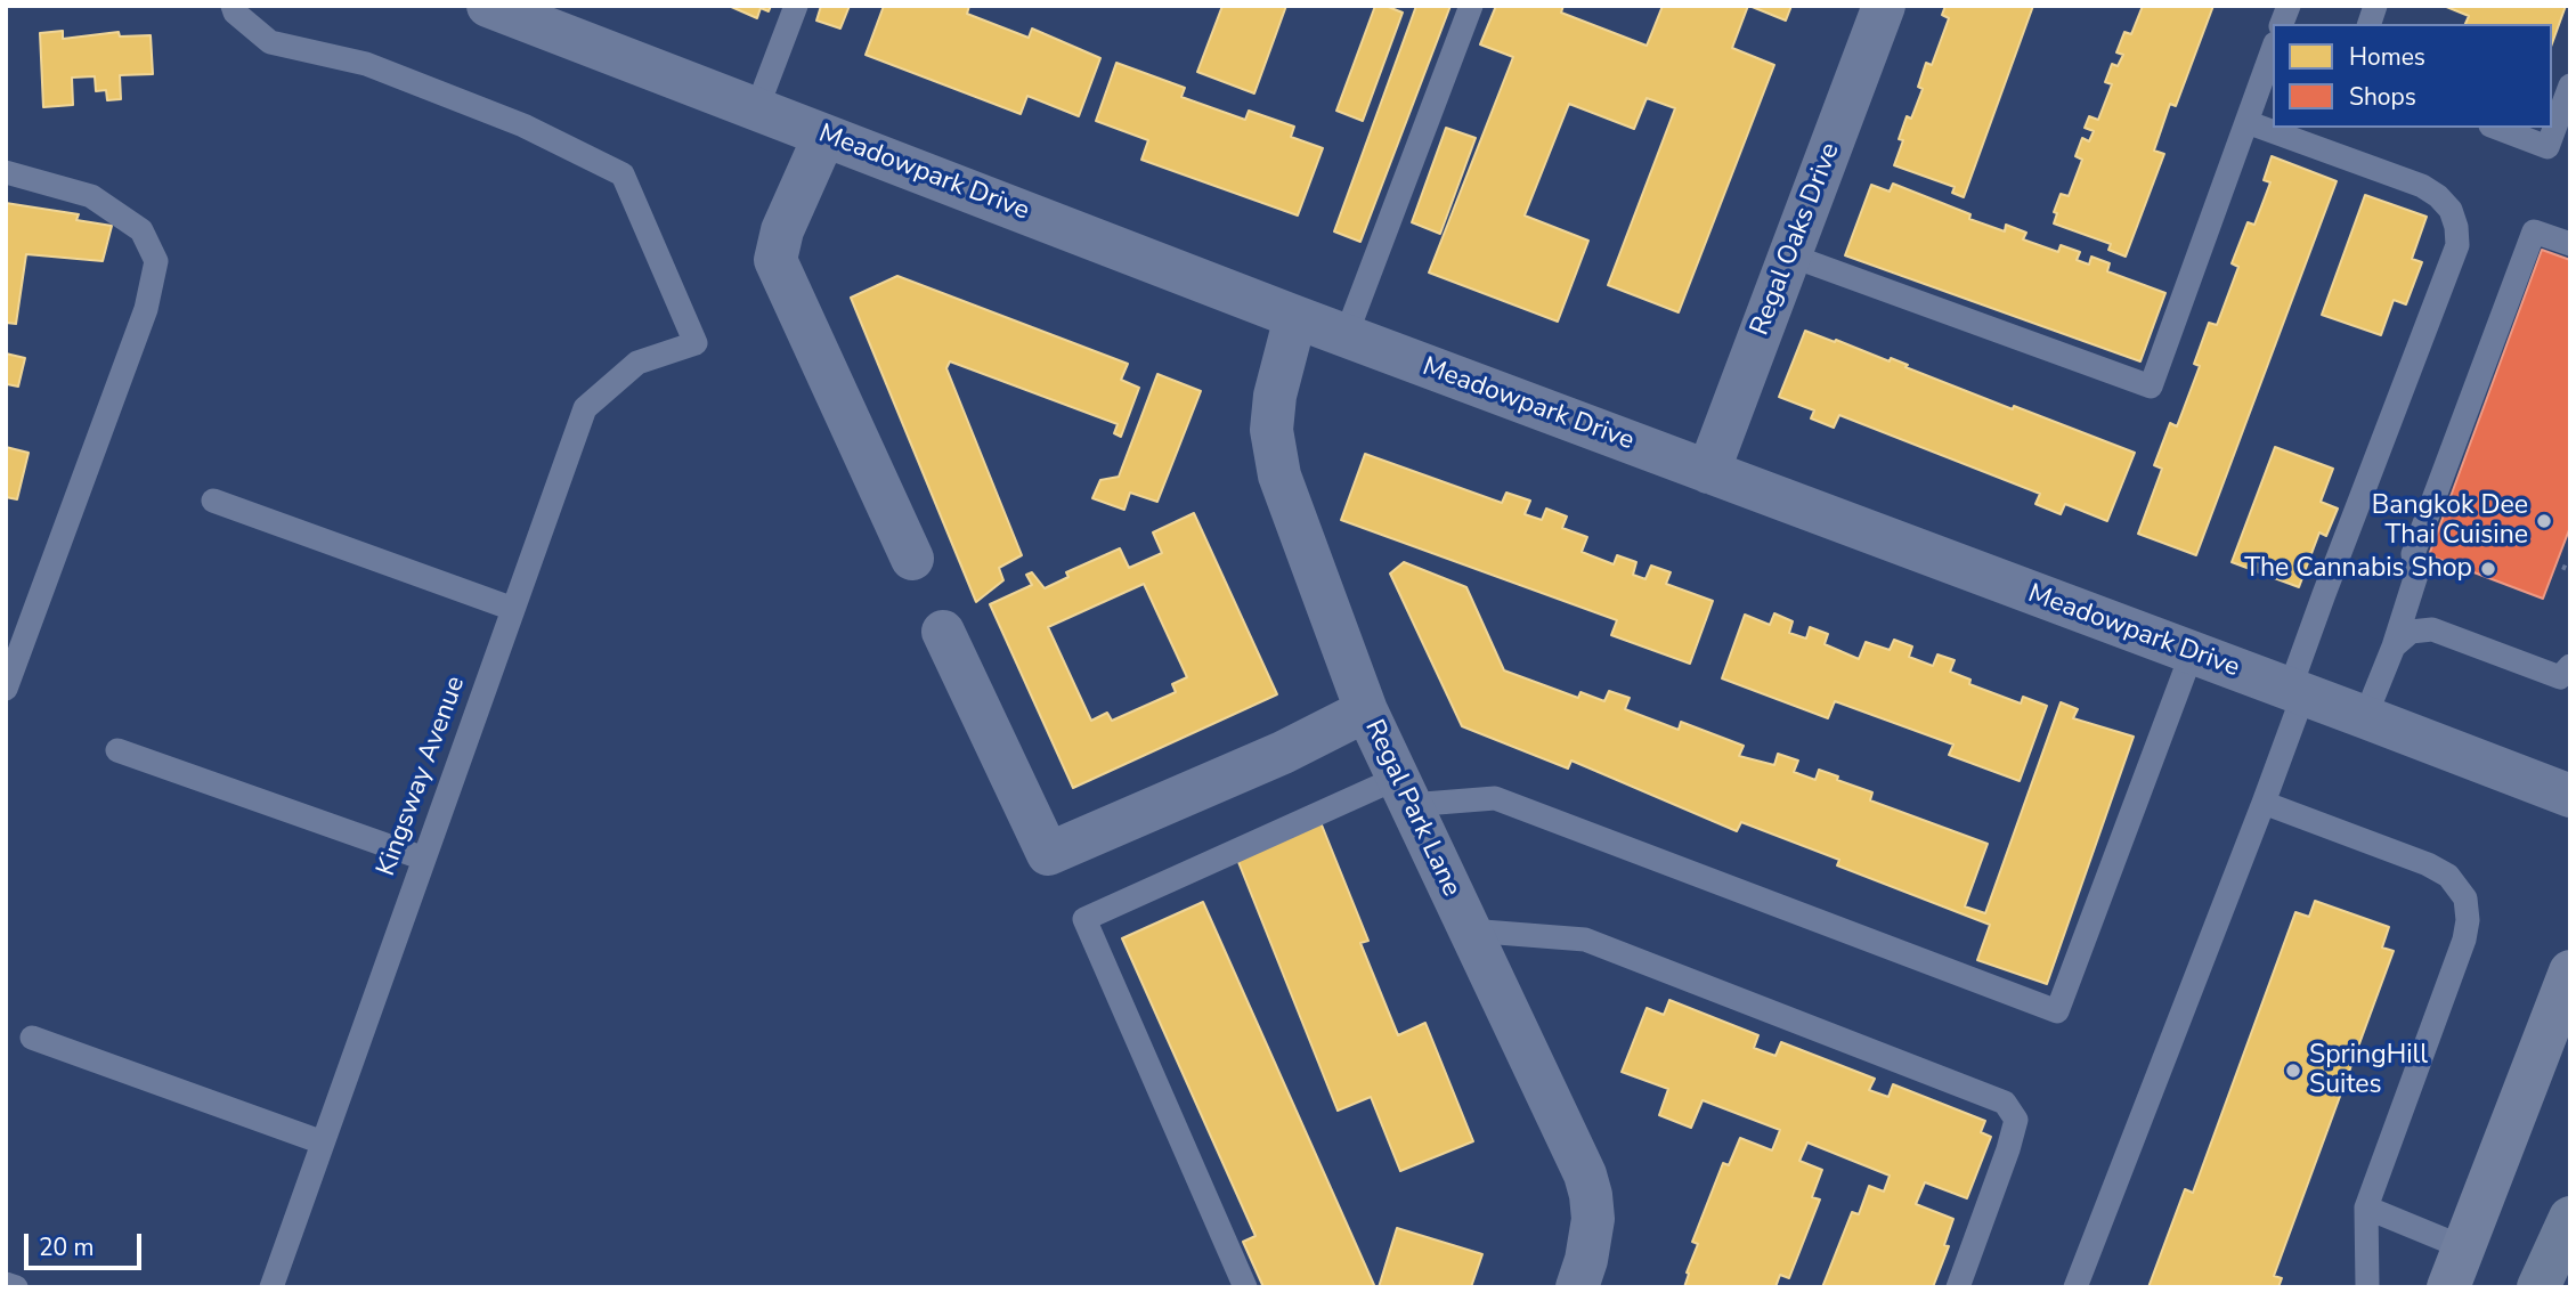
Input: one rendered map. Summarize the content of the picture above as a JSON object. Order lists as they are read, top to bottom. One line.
{"streets":{"street":["Meadowpark Drive","Regal Oaks Drive","Regal Park Lane"],"lane":["Kingsway Avenue"]},"crossings":[["Meadowpark Drive","Regal Oaks Drive"],["Meadowpark Drive","Regal Park Lane"]],"places":["Bangkok Dee Thai Cuisine","The Cannabis Shop","SpringHill Suites"],"legend":["Homes","Shops"],"scale_bar":"20 m"}
